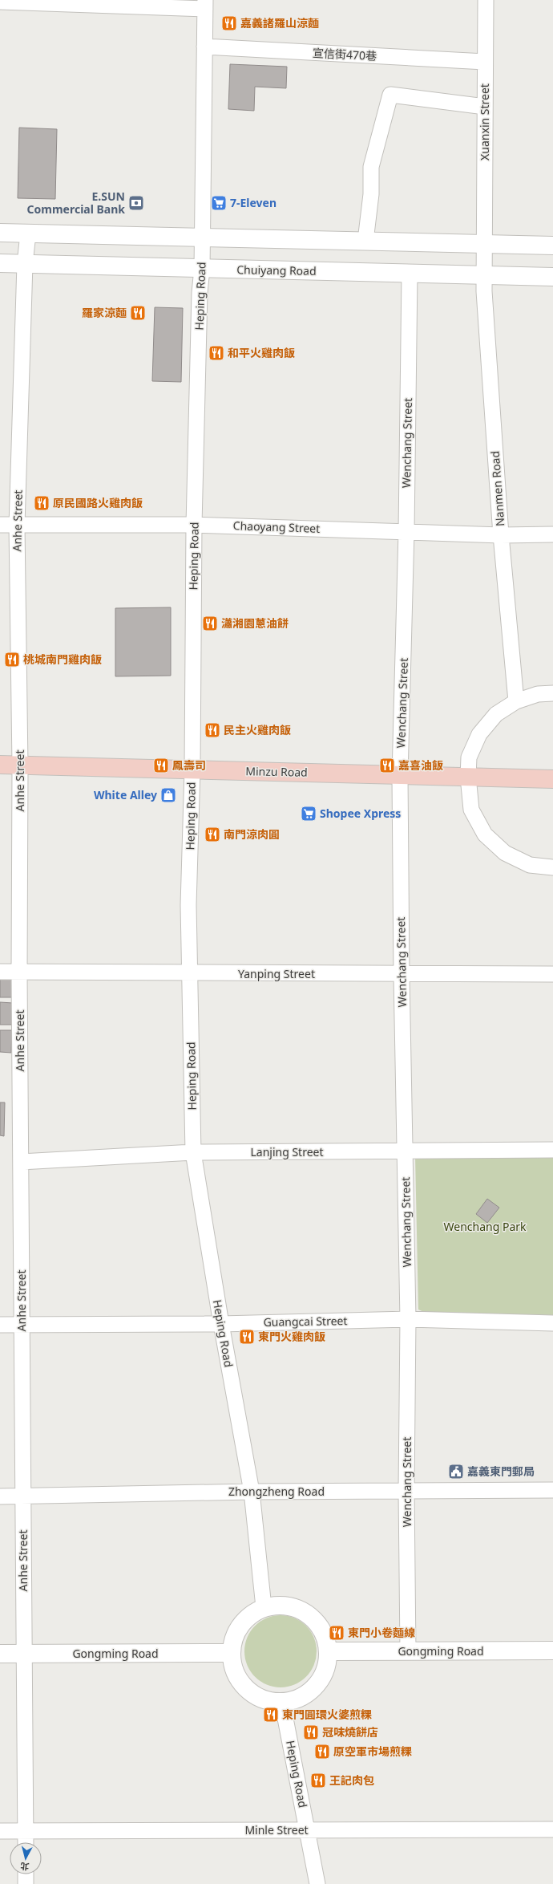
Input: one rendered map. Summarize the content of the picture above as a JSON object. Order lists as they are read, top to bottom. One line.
{"streets":{"main road":["Minzu Road"],"street":["宣信街470巷","Xuanxin Street","Chuiyang Road","Heping Road","Wenchang Street","Nanmen Road","Anhe Street","Chaoyang Street","Yanping Street","Lanjing Street","Guangcai Street","Zhongzheng Road","Gongming Road","Minle Street"]},"crossings":[["宣信街470巷","Xuanxin Street"],["宣信街470巷","Heping Road"],["Xuanxin Street","Chuiyang Road"],["Xuanxin Street","Nanmen Road"],["Chuiyang Road","Heping Road"],["Chuiyang Road","Wenchang Street"],["Chuiyang Road","Nanmen Road"],["Chuiyang Road","Anhe Street"],["Heping Road","Chaoyang Street"],["Heping Road","Minzu Road"],["Heping Road","Yanping Street"],["Heping Road","Lanjing Street"],["Heping Road","Guangcai Street"],["Heping Road","Zhongzheng Road"],["Heping Road","Gongming Road"],["Heping Road","Minle Street"],["Wenchang Street","Chaoyang Street"],["Wenchang Street","Minzu Road"],["Wenchang Street","Yanping Street"],["Wenchang Street","Lanjing Street"],["Wenchang Street","Guangcai Street"],["Wenchang Street","Zhongzheng Road"],["Wenchang Street","Gongming Road"],["Nanmen Road","Chaoyang Street"],["Anhe Street","Chaoyang Street"],["Anhe Street","Minzu Road"],["Anhe Street","Yanping Street"],["Anhe Street","Lanjing Street"],["Anhe Street","Guangcai Street"],["Anhe Street","Zhongzheng Road"],["Anhe Street","Gongming Road"],["Anhe Street","Minle Street"]],"parks":["Wenchang Park"],"places":{"restaurant":["嘉義諸羅山涼麵","羅家涼麵","和平火雞肉飯","原民國路火雞肉飯","瀟湘園蔥油餅","桃城南門雞肉飯","民主火雞肉飯","鳳壽司","嘉喜油飯","南門涼肉圓","東門火雞肉飯","東門小卷麵線","東門圓環火婆煎粿","冠味燒餅店","原空軍市場煎粿","王記肉包"],"bank":["E.SUN Commercial Bank"],"supermarket":["7-Eleven","Shopee Xpress"],"shop":["White Alley"],"public building":["嘉義東門郵局"]},"north":"bottom"}
